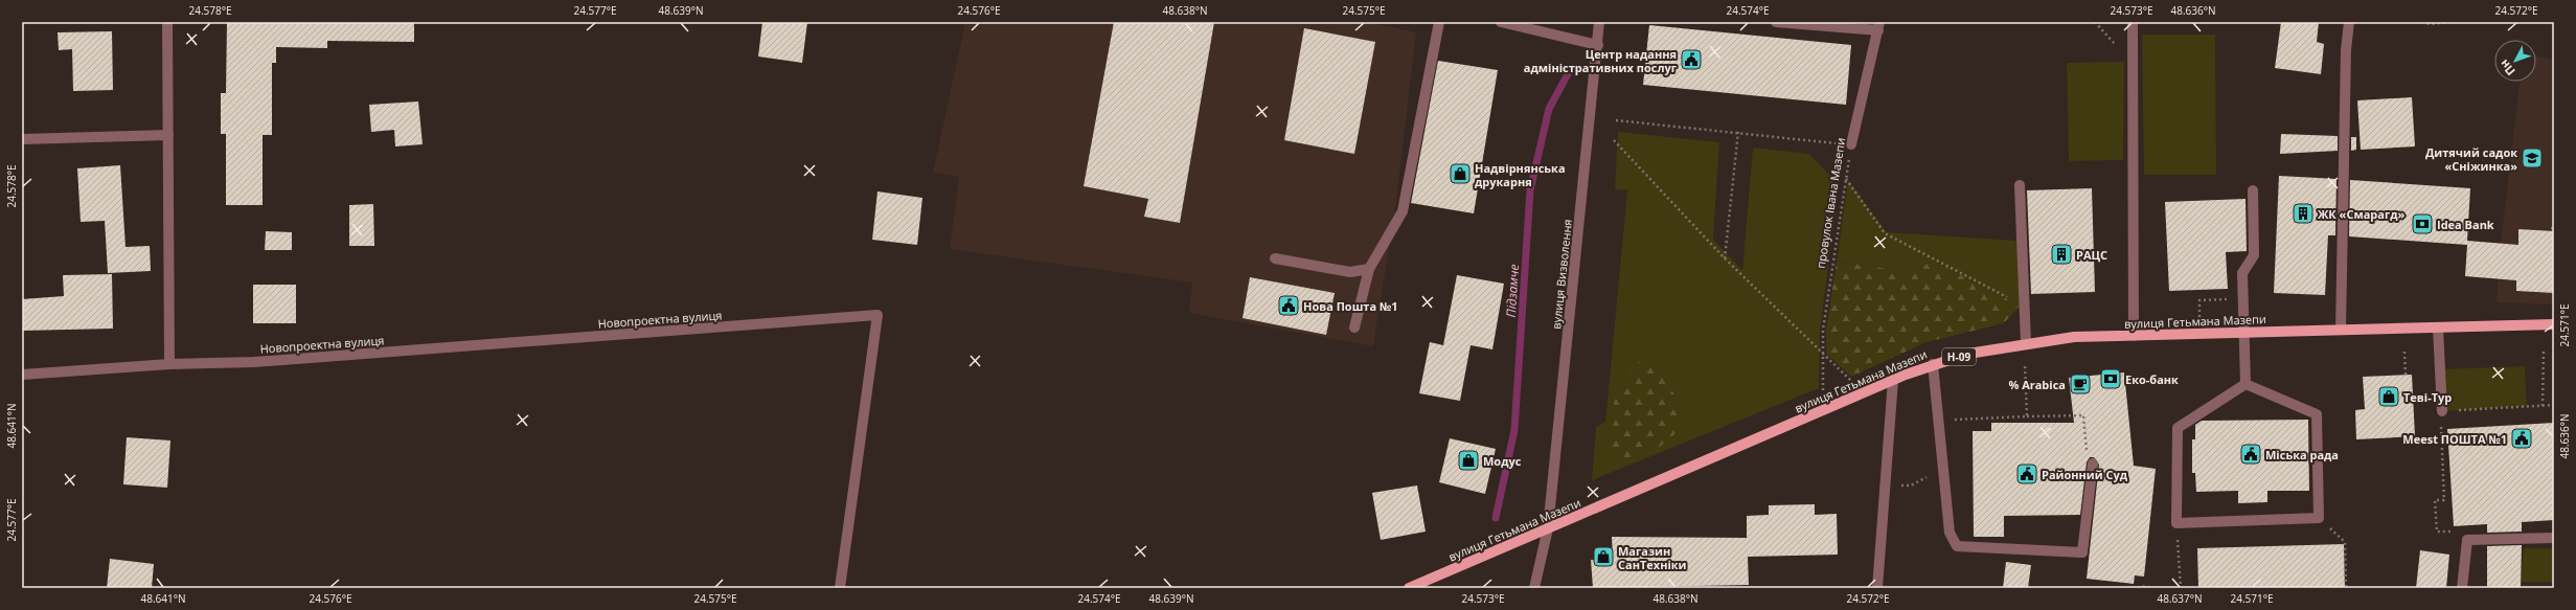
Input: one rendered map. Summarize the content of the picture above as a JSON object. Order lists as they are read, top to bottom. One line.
{"streets":{"main road":["вулиця Гетьмана Мазепи","Н-09"],"street":["провулок Івана Мазепи","вулиця Визволення","Новопроектна вулиця"]},"crossings":[["вулиця Визволення","вулиця Гетьмана Мазепи"]],"water":["Підзамче"],"places":{"public building":["Центр надання адміністративних послуг","Нова Пошта №1","Meest ПОШТА №1","Міська рада","Районний Суд"],"school or university":["Дитячий садок «Сніжинка»"],"shop":["Надвірнянська друкарня","Теві-Тур","Модус","Магазин СанТехніки"],"building":["ЖК «Смарагд»","РАЦС"],"bank":["Idea Bank","Еко-банк"],"cafe":["% Arabica"]},"north":"bottom left","coordinates":["24.578°E","24.577°E","48.639°N","24.576°E","48.638°N","24.575°E","24.574°E","24.573°E","48.636°N","24.572°E","24.571°E","48.641°N","48.637°N"]}
